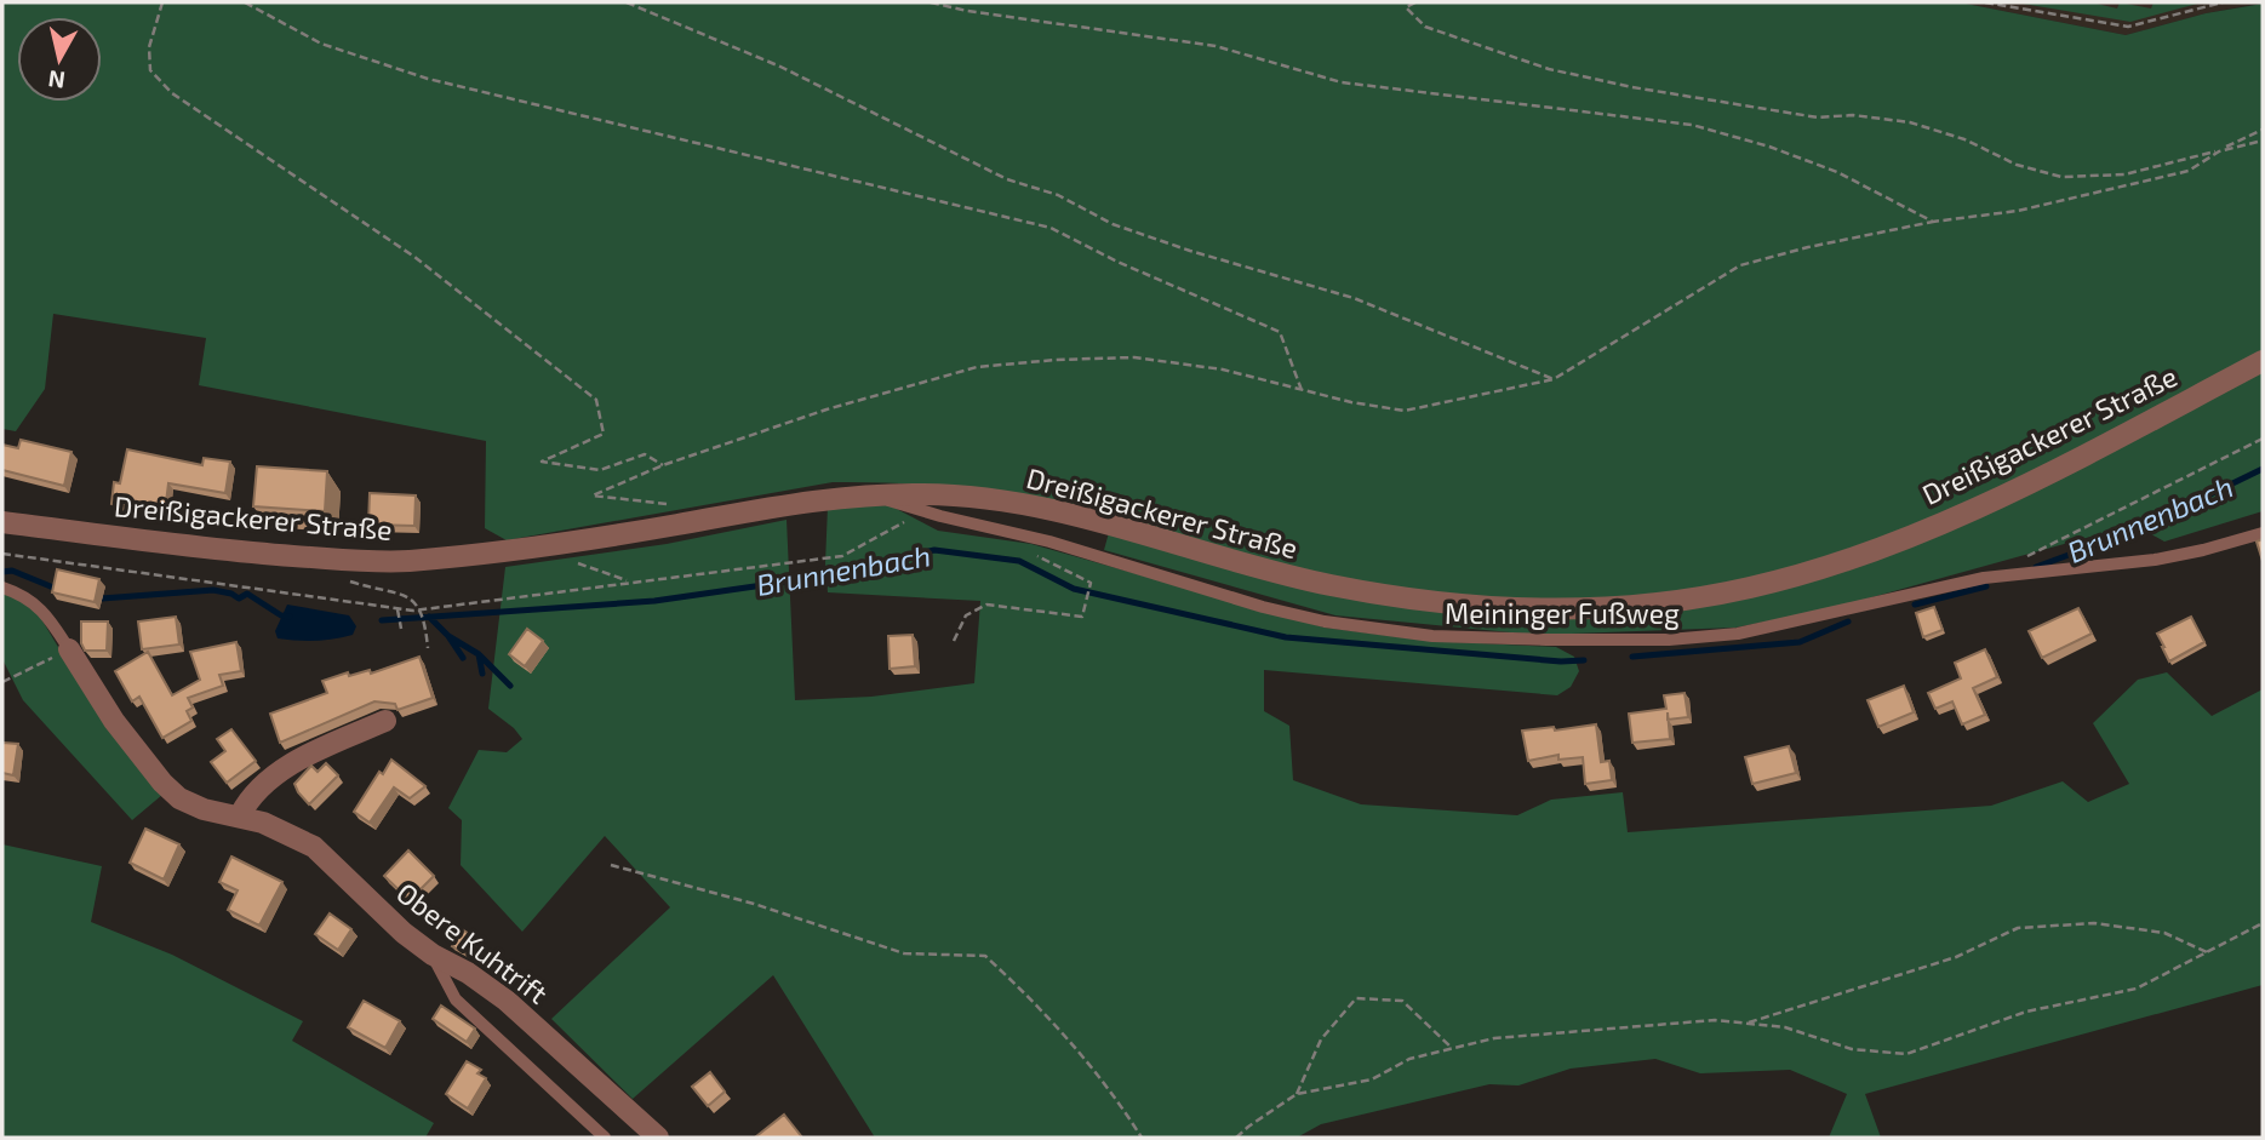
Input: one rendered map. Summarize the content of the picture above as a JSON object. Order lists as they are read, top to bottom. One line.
{"streets":{"street":["Dreißigackerer Straße","Obere Kuhtrift"],"lane":["Meininger Fußweg"]},"crossings":[["Dreißigackerer Straße","Meininger Fußweg"]],"water":["Brunnenbach"],"north":"bottom"}
